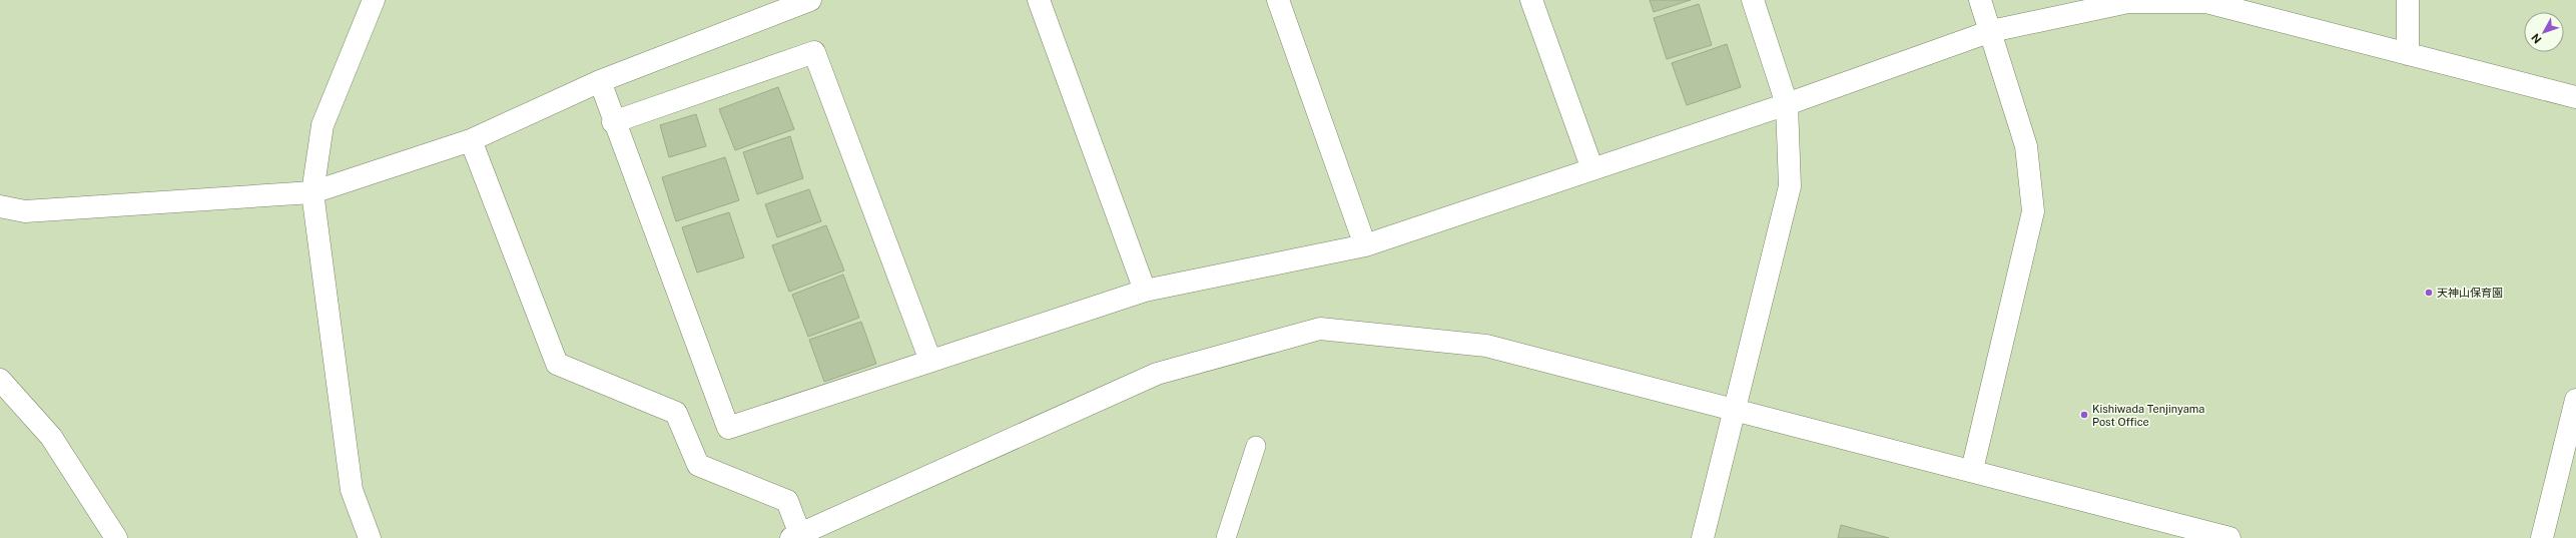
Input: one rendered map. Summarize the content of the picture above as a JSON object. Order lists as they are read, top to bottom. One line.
{"places":["天神山保育園","Kishiwada Tenjinyama Post Office"],"north":"bottom left"}
